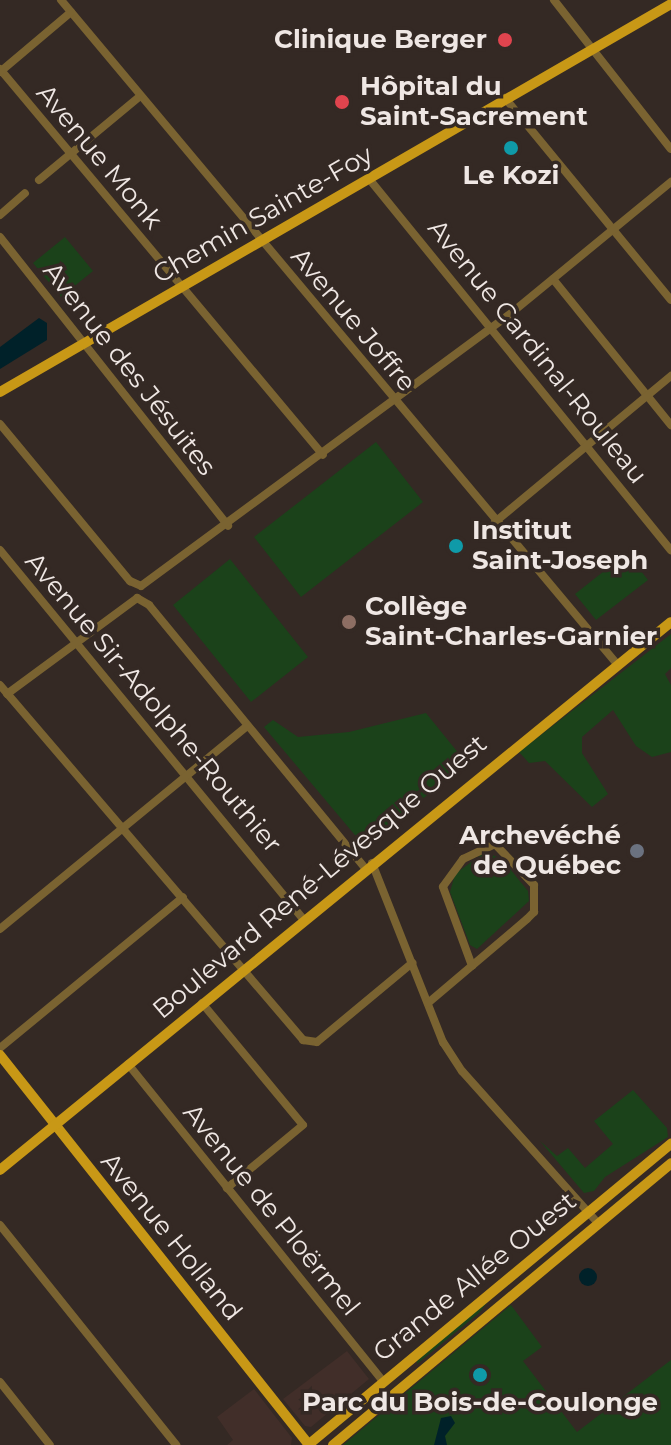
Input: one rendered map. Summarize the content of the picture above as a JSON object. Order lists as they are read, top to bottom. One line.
{"streets":{"main road":["Chemin Sainte-Foy","Boulevard René-Lévesque Ouest","Avenue Holland","Grande Allée Ouest"],"street":["Avenue Monk","Avenue Joffre","Avenue Cardinal-Rouleau","Avenue des Jésuites","Avenue Sir-Adolphe-Routhier","Avenue de Ploërmel"]},"crossings":[["Avenue Monk","Chemin Sainte-Foy"],["Chemin Sainte-Foy","Avenue Joffre"],["Chemin Sainte-Foy","Avenue Cardinal-Rouleau"],["Chemin Sainte-Foy","Avenue des Jésuites"],["Avenue Joffre","Boulevard René-Lévesque Ouest"],["Avenue Sir-Adolphe-Routhier","Boulevard René-Lévesque Ouest"],["Boulevard René-Lévesque Ouest","Avenue de Ploërmel"],["Boulevard René-Lévesque Ouest","Avenue Holland"],["Avenue de Ploërmel","Grande Allée Ouest"],["Avenue Holland","Grande Allée Ouest"]],"places":["Clinique Berger","Hôpital du Saint-Sacrement","Le Kozi","Institut Saint-Joseph","Collège Saint-Charles-Garnier","Archevéché de Québec","Parc du Bois-de-Coulonge"]}
